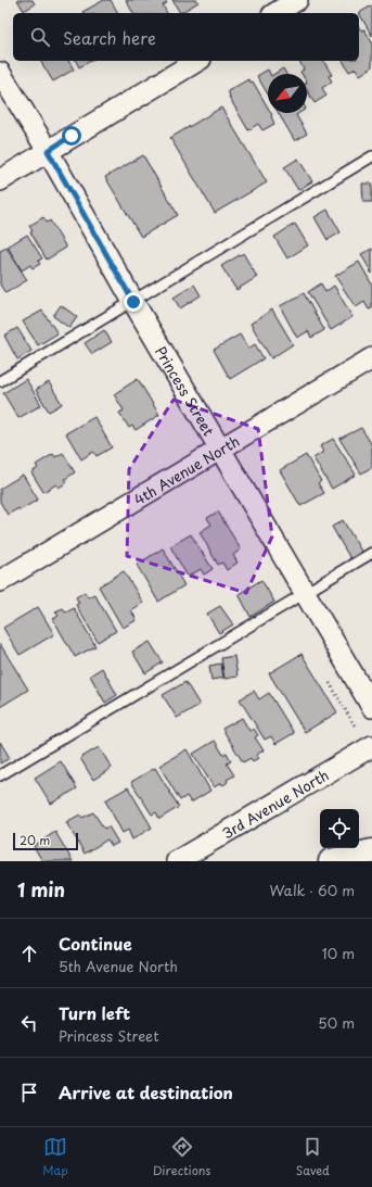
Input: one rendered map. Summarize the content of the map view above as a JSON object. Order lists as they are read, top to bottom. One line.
{"streets":{"street":["Princess Street","4th Avenue North","3rd Avenue North"]},"crossings":[["Princess Street","4th Avenue North"]],"scale_bar":"20 m","north":"bottom left","page":{"search":"Search here","scale":"20 m","heading":["1 min","Walk · 60 m"],"list":[["Continue","5th Avenue North","10 m"],["Turn left","Princess Street","50 m"],"Arrive at destination"],"nav":["Map","Directions","Saved"]}}
